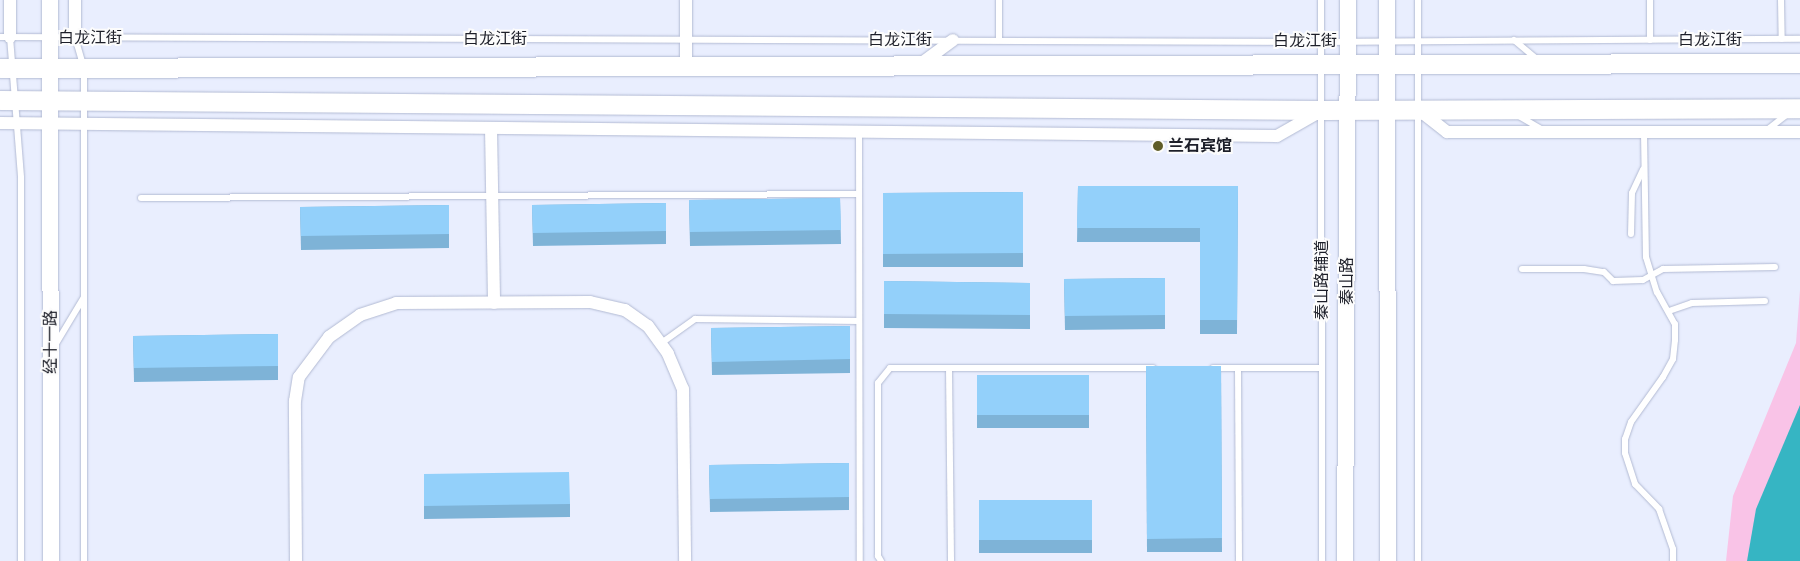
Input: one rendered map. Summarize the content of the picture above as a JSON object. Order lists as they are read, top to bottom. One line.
{"streets":{"main road":["白龙江街"],"street":["秦山路","经十一路"],"lane":["秦山路辅道"]},"crossings":[["白龙江街","秦山路辅道"],["白龙江街","秦山路"],["白龙江街","经十一路"]],"places":["兰石宾馆"]}
